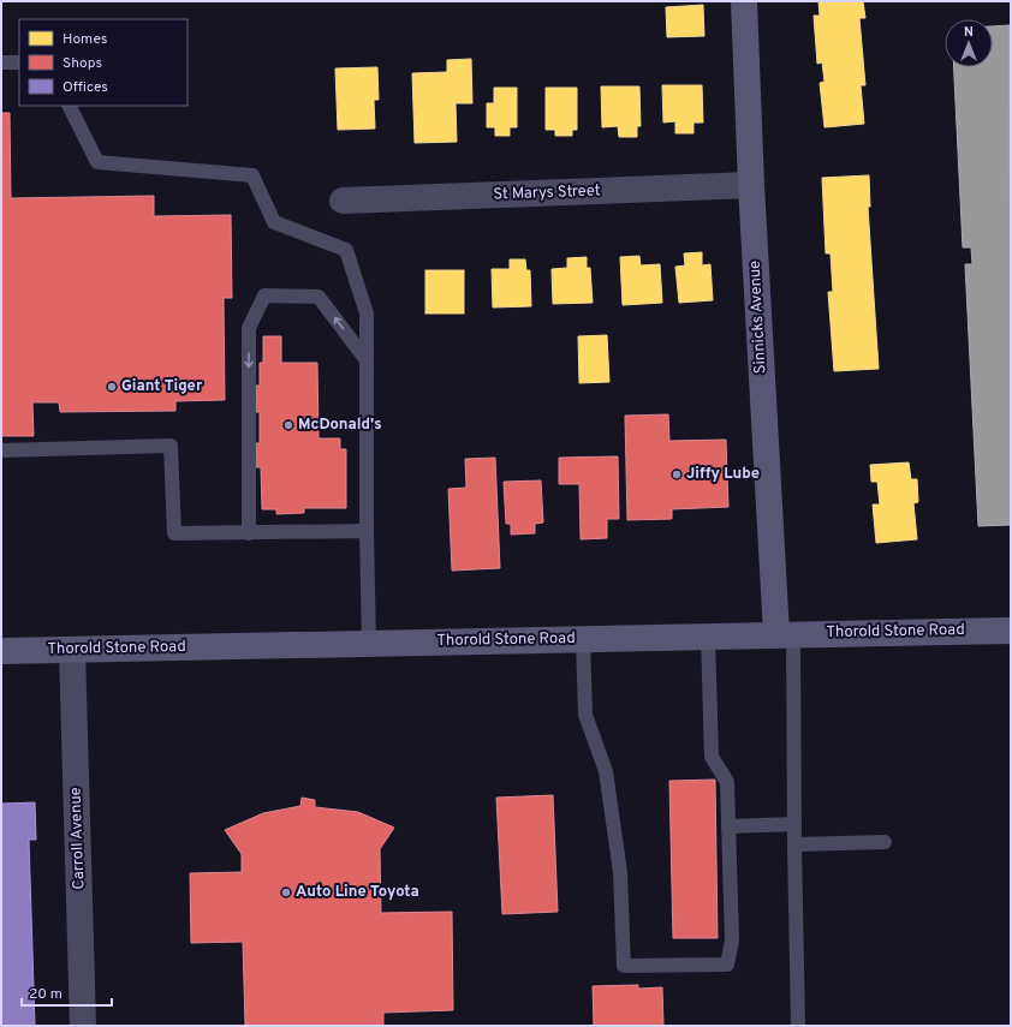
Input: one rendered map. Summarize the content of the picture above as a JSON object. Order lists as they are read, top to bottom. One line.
{"streets":{"main road":["Sinnicks Avenue","Thorold Stone Road"],"street":["St Marys Street","Carroll Avenue"]},"crossings":[["St Marys Street","Sinnicks Avenue"],["Sinnicks Avenue","Thorold Stone Road"],["Thorold Stone Road","Carroll Avenue"]],"places":["Giant Tiger","McDonald's","Jiffy Lube","Auto Line Toyota"],"legend":["Homes","Shops","Offices"],"scale_bar":"20 m","north":"top"}
